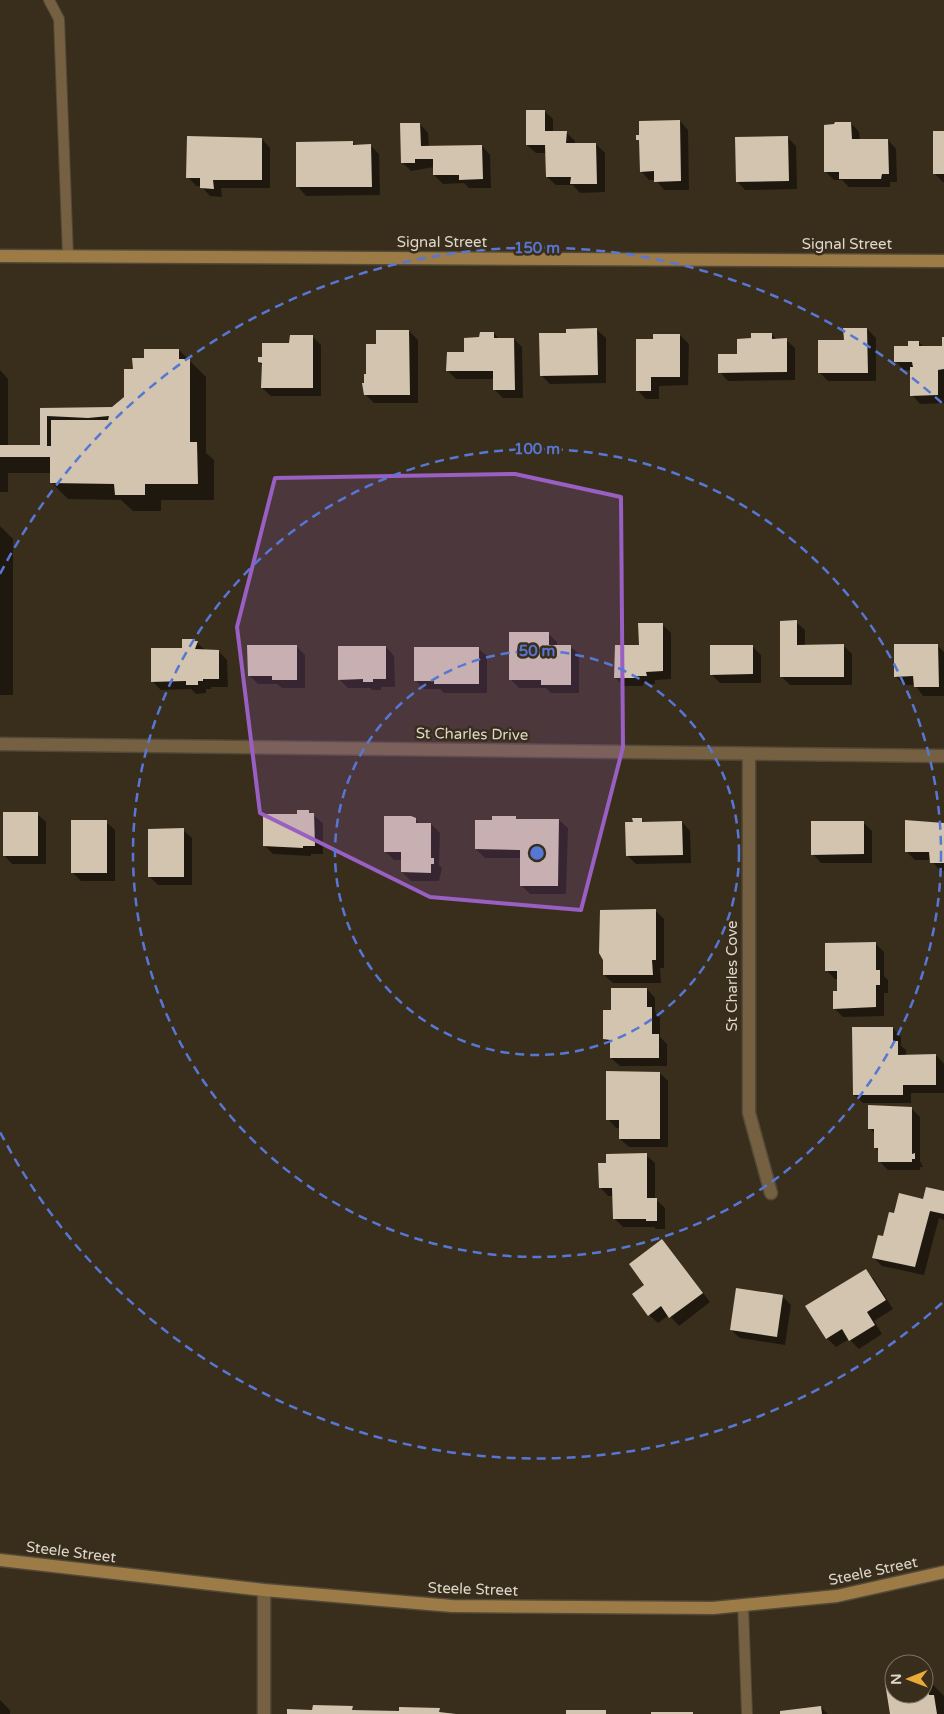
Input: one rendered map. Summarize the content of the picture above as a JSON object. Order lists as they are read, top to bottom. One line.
{"streets":{"street":["Signal Street","St Charles Drive","St Charles Cove","Steele Street"]},"crossings":[["St Charles Drive","St Charles Cove"]],"north":"left","rings":["150 m","100 m","50 m"]}
